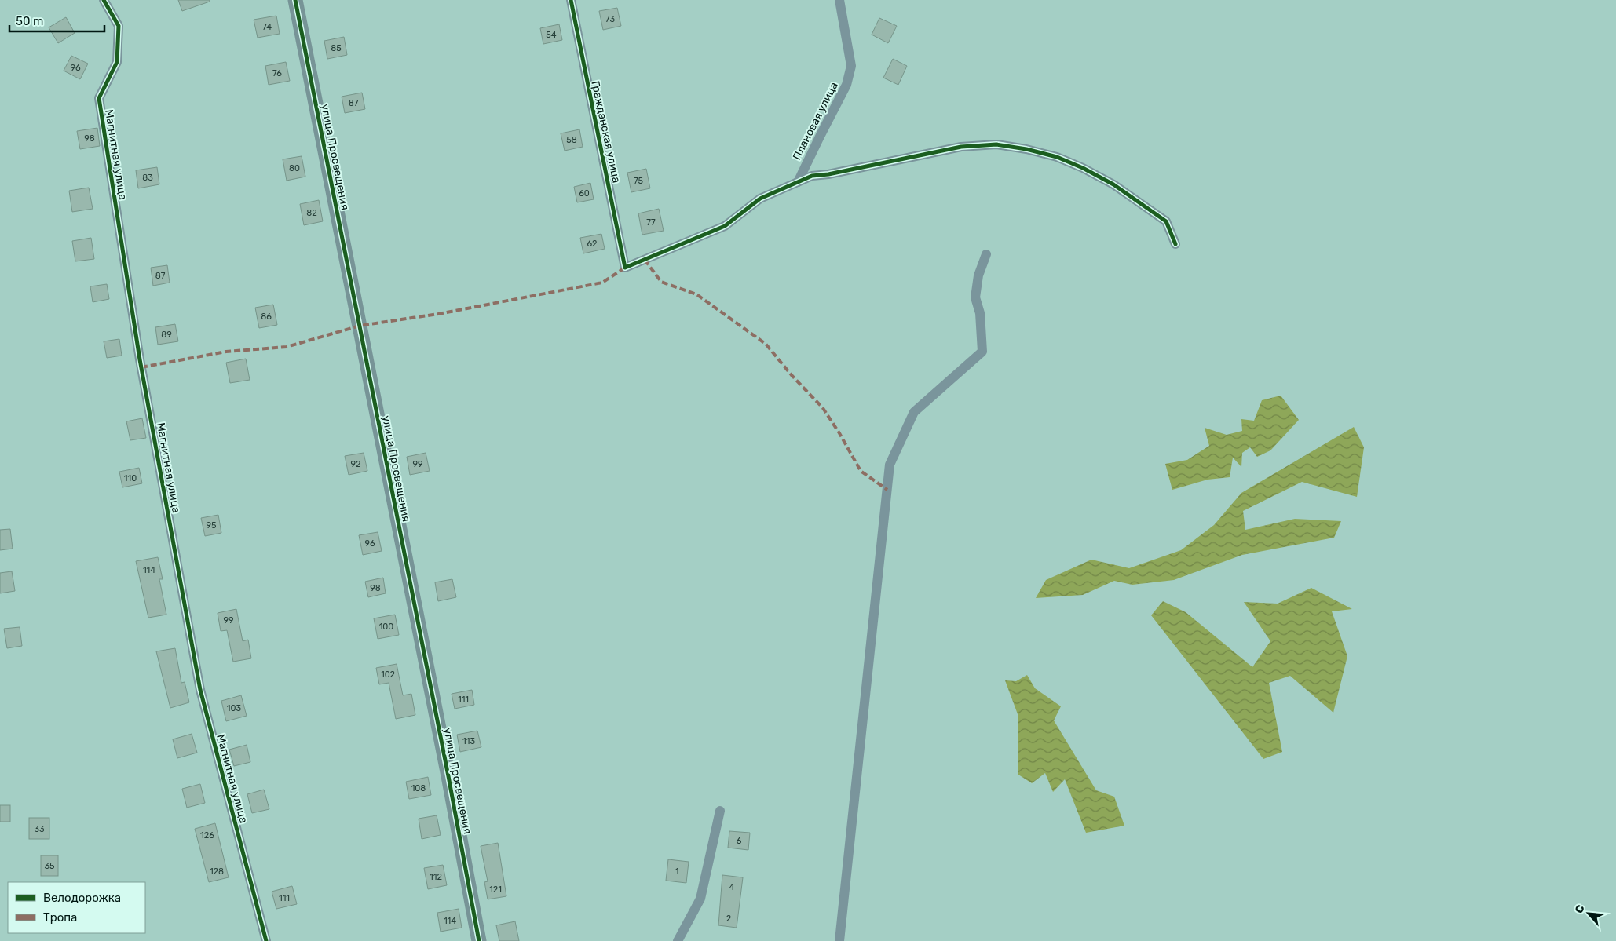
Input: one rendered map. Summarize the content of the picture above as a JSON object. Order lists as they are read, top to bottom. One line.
{"streets":{"street":["Плановая улица","Гражданская улица","Магнитная улица","улица Просвещения"]},"crossings":[["Плановая улица","Гражданская улица"]],"house_numbers":["73","74","54","85","96","76","87","98","58","80","83","75","60","82","77","62","87","86","89","92","99","110","95","96","114","98","99","100","102","111","103","113","108","33","126","6","35","128","1","112","4","121","111","2","114"],"legend":["Велодорожка","Тропа"],"scale_bar":"50 m","north":"top left"}
